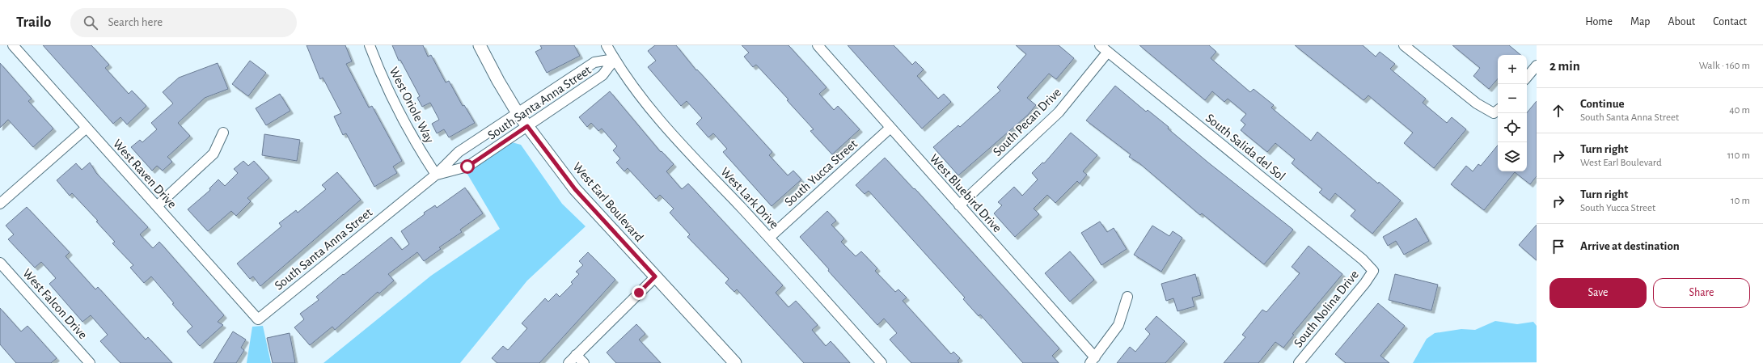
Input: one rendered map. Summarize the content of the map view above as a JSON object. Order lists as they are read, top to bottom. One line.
{"streets":{"street":["South Santa Anna Street","West Oriole Way","South Pecan Drive","South Salida del Sol","South Yucca Street","West Raven Drive","West Bluebird Drive","West Lark Drive","West Earl Boulevard","West Falcon Drive","South Nolina Drive"]},"crossings":[["South Santa Anna Street","West Oriole Way"],["South Santa Anna Street","West Raven Drive"],["South Santa Anna Street","West Lark Drive"],["South Santa Anna Street","West Earl Boulevard"],["South Pecan Drive","South Salida del Sol"],["South Pecan Drive","West Bluebird Drive"],["South Salida del Sol","South Nolina Drive"],["South Yucca Street","West Bluebird Drive"],["South Yucca Street","West Lark Drive"]],"page":{"header":"Trailo","search":"Search here","nav":["Home","Map","About","Contact"],"heading":["2 min","Walk · 160 m"],"map_buttons":["+","−"],"list":[["Continue","South Santa Anna Street","40 m"],["Turn right","West Earl Boulevard","110 m"],["Turn right","South Yucca Street","10 m"],"Arrive at destination"],"buttons":["Save","Share"]}}
